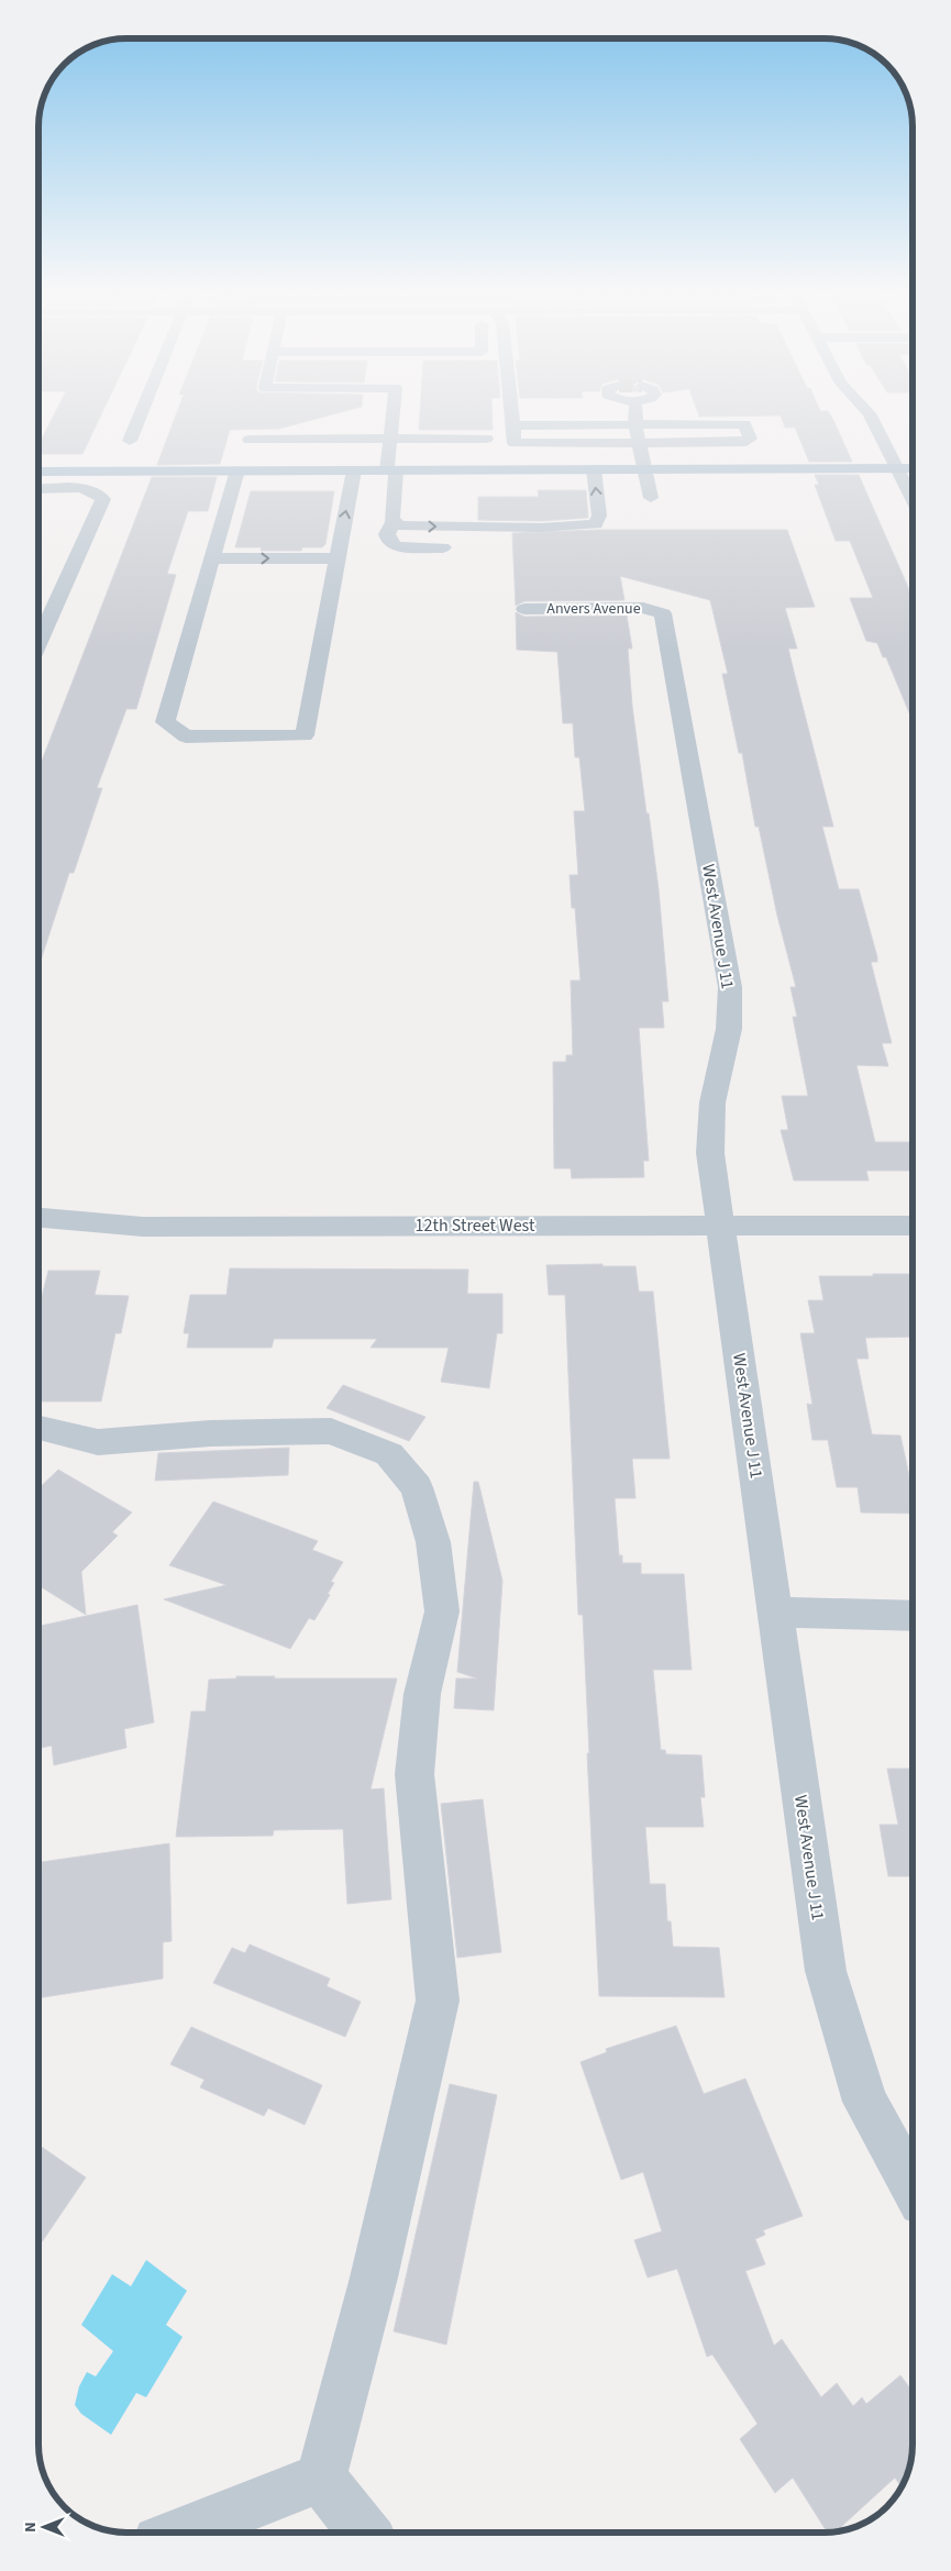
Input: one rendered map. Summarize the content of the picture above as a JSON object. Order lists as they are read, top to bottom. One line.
{"streets":{"street":["Anvers Avenue","West Avenue J 11","12th Street West"]},"crossings":[["Anvers Avenue","West Avenue J 11"],["West Avenue J 11","12th Street West"]],"north":"left"}
